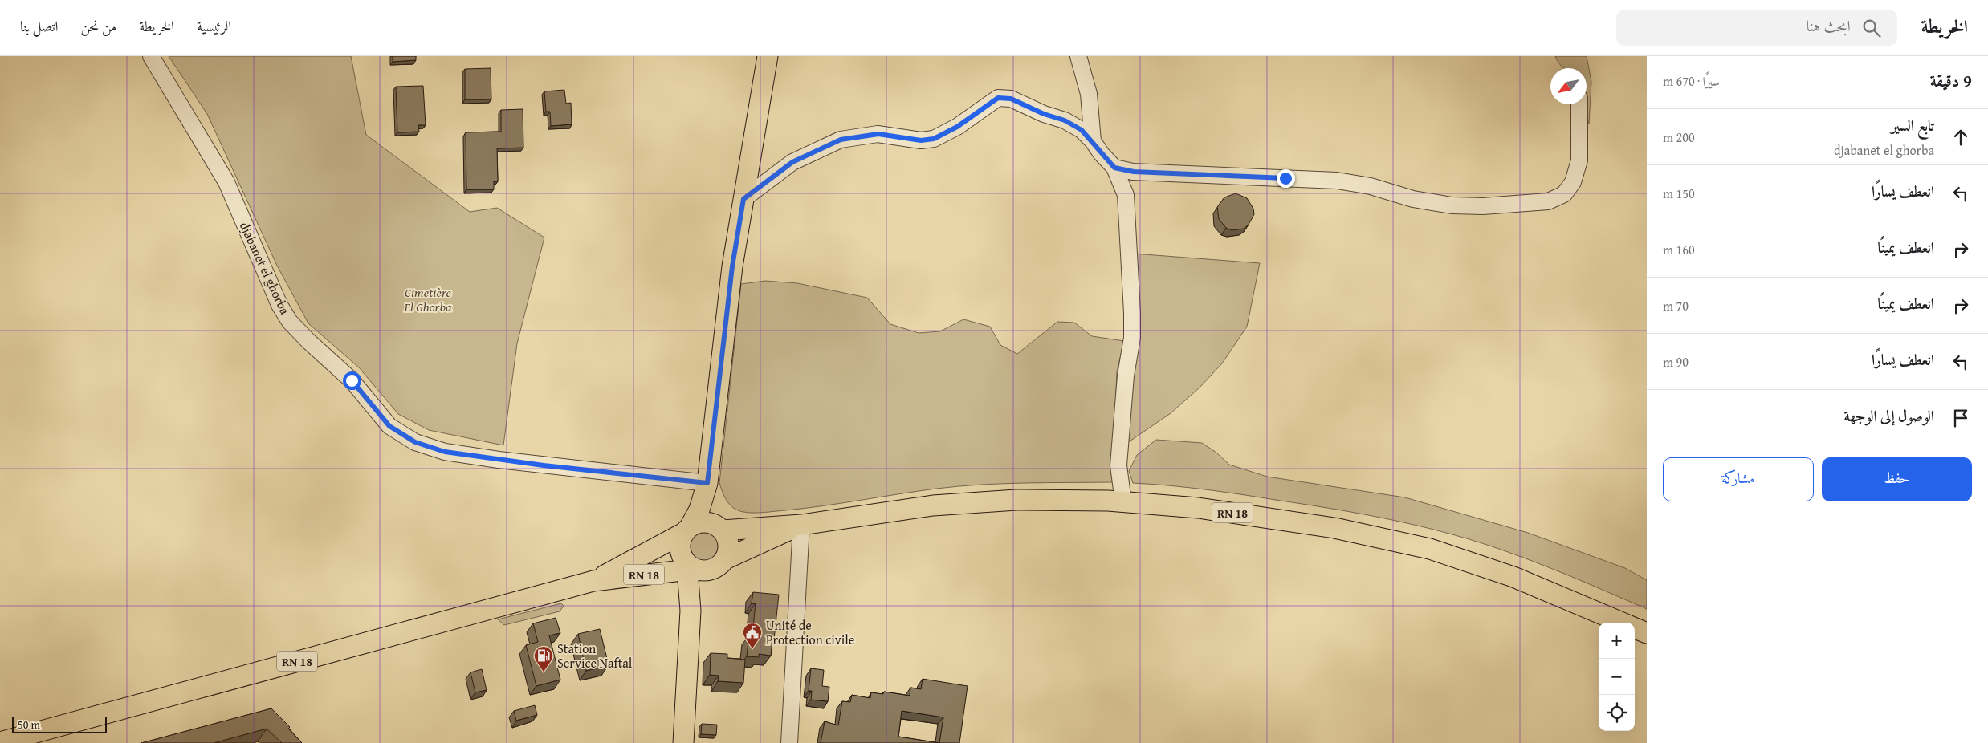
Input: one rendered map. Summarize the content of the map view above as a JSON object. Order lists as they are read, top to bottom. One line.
{"streets":{"main road":["RN 18"],"street":["djabanet el ghorba"]},"parks":["Cimetière El Ghorba"],"places":{"public building":["Unité de Protection civile"],"fuel station":["Station Service Naftal"]},"scale_bar":"50 m","north":"bottom left","page":{"header":"الخريطة","search":"ابحث هنا","nav":["الرئيسية","الخريطة","من نحن","اتصل بنا"],"heading":["9 دقيقة","سيرًا · 670 m"],"list":[["تابع السير","djabanet el ghorba","200 m"],["انعطف يسارًا","150 m"],["انعطف يمينًا","160 m"],["انعطف يمينًا","70 m"],["انعطف يسارًا","90 m"],"الوصول إلى الوجهة"],"buttons":["حفظ","مشاركة"],"map_buttons":["+","−"],"scale":"50 m"}}
